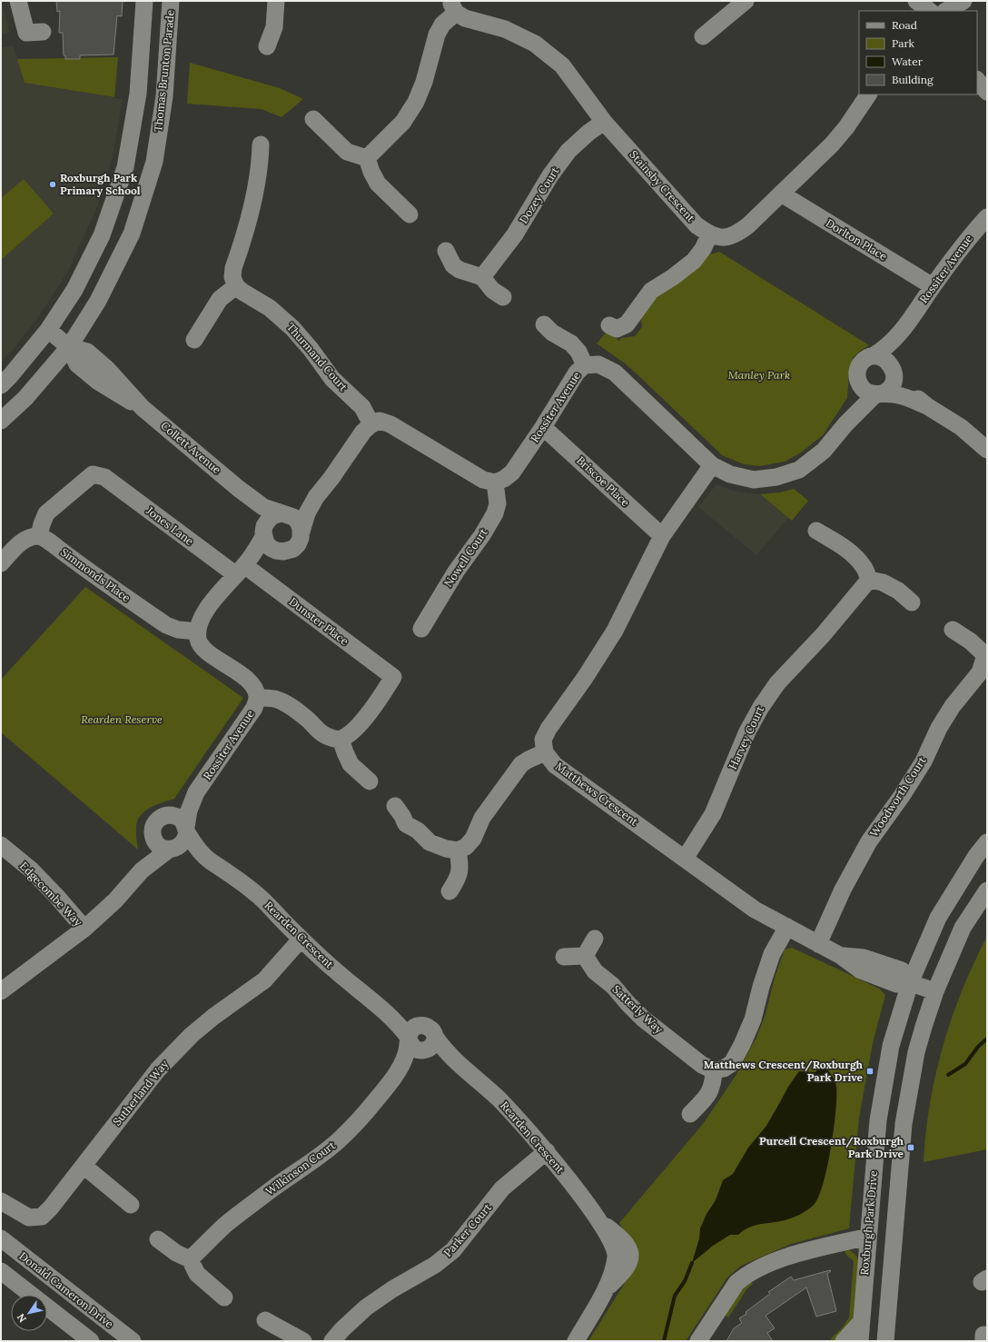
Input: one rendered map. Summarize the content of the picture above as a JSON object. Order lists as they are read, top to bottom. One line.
{"streets":{"street":["Thomas Brunton Parade","Stainsby Crescent","Dozey Court","Dorlton Place","Rossiter Avenue","Thurmand Court","Collett Avenue","Briscoe Place","Jones Lane","Nowell Court","Simmonds Place","Dunster Place","Harvey Court","Matthews Crescent","Woodworth Court","Edgecombe Way","Rearden Crescent","Satterly Way","Sutherland Way","Wilkinson Court","Roxburgh Park Drive","Parker Court","Donald Cameron Drive"]},"crossings":[["Thomas Brunton Parade","Collett Avenue"],["Stainsby Crescent","Dozey Court"],["Stainsby Crescent","Dorlton Place"],["Dorlton Place","Rossiter Avenue"],["Rossiter Avenue","Briscoe Place"],["Rossiter Avenue","Nowell Court"],["Rossiter Avenue","Simmonds Place"],["Rossiter Avenue","Rearden Crescent"],["Jones Lane","Simmonds Place"],["Jones Lane","Dunster Place"],["Harvey Court","Matthews Crescent"],["Matthews Crescent","Woodworth Court"],["Matthews Crescent","Roxburgh Park Drive"],["Rearden Crescent","Sutherland Way"],["Rearden Crescent","Wilkinson Court"],["Rearden Crescent","Parker Court"]],"parks":["Manley Park","Rearden Reserve"],"places":{"other":["Roxburgh Park Primary School"],"transit":["Matthews Crescent/Roxburgh Park Drive","Purcell Crescent/Roxburgh Park Drive"]},"legend":["Road","Park","Water","Building"],"north":"bottom left"}
